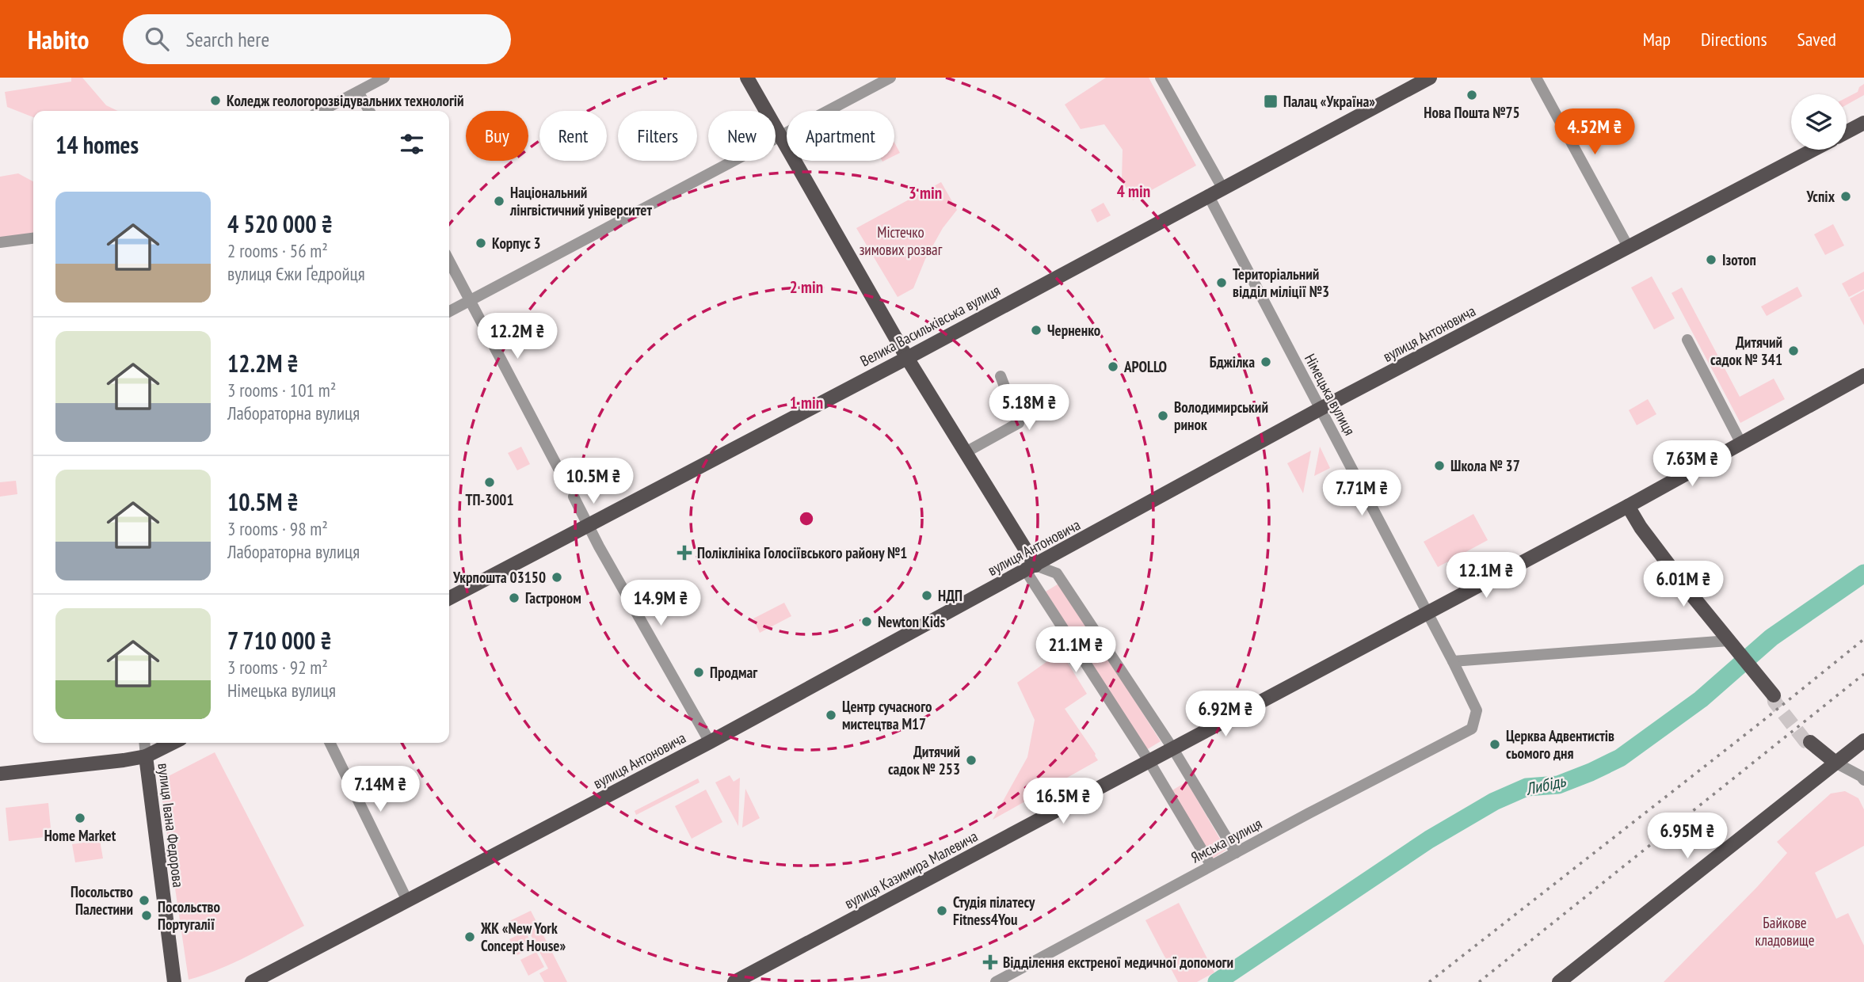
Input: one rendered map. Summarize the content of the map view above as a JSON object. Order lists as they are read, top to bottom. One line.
{"streets":{"main road":["Велика Васильківська вулиця","вулиця Антоновича","вулиця Івана Федорова","вулиця Казимира Малевича"],"street":["Німецька вулиця","Ямська вулиця"]},"crossings":[["Велика Васильківська вулиця","Німецька вулиця"],["вулиця Антоновича","Німецька вулиця"],["Німецька вулиця","Ямська вулиця"],["Німецька вулиця","вулиця Казимира Малевича"]],"water":["Либідь"],"parks":["Містечко зимових розваг","Байкове кладовище"],"places":{"other":["Нова Пошта №75","Коледж геологорозвідувальних технологій","Успіх","Національний лінгвістичний університет","Корпус 3","Ізотоп","Територіальний відділ міліції №3","Черненко","Дитячий садок № 341","Бджілка","APOLLO","Володимирський ринок","Школа № 37","ТП-3001","Укрпошта 03150","НДП","Гастроном","Newton Kids","Продмаг","Центр сучасного мистецтва M17","Церква Адвентистів сьомого дня","Дитячий садок № 253","Home Market","Посольство Палестини","Студія пілатесу Fitness4You","Посольство Португалії","ЖК «New York Concept House»"],"transit":["Палац «Україна»"],"health":["Поліклініка Голосіївського району №1","Відділення екстреної медичної допомоги"]},"page":{"header":"Habito","search":"Search here","nav":["Map","Directions","Saved"],"price":["4.52M ₴","12.2M ₴","5.18M ₴","7.63M ₴","10.5M ₴","7.71M ₴","12.1M ₴","6.01M ₴","14.9M ₴","21.1M ₴","6.92M ₴","7.14M ₴","16.5M ₴","6.95M ₴"],"chip":["Buy","Rent","Filters","New","Apartment"],"heading":"14 homes","list":[{"name":"4 520 000 ₴","note":"2 rooms · 56 m² · вулиця Єжи Ґедройця"},{"name":"12.2M ₴","note":"3 rooms · 101 m² · Лабораторна вулиця"},{"name":"10.5M ₴","note":"3 rooms · 98 m² · Лабораторна вулиця"},{"name":"7 710 000 ₴","note":"3 rooms · 92 m² · Німецька вулиця"}]},"rings":["4 min","3 min","2 min","1 min"]}
